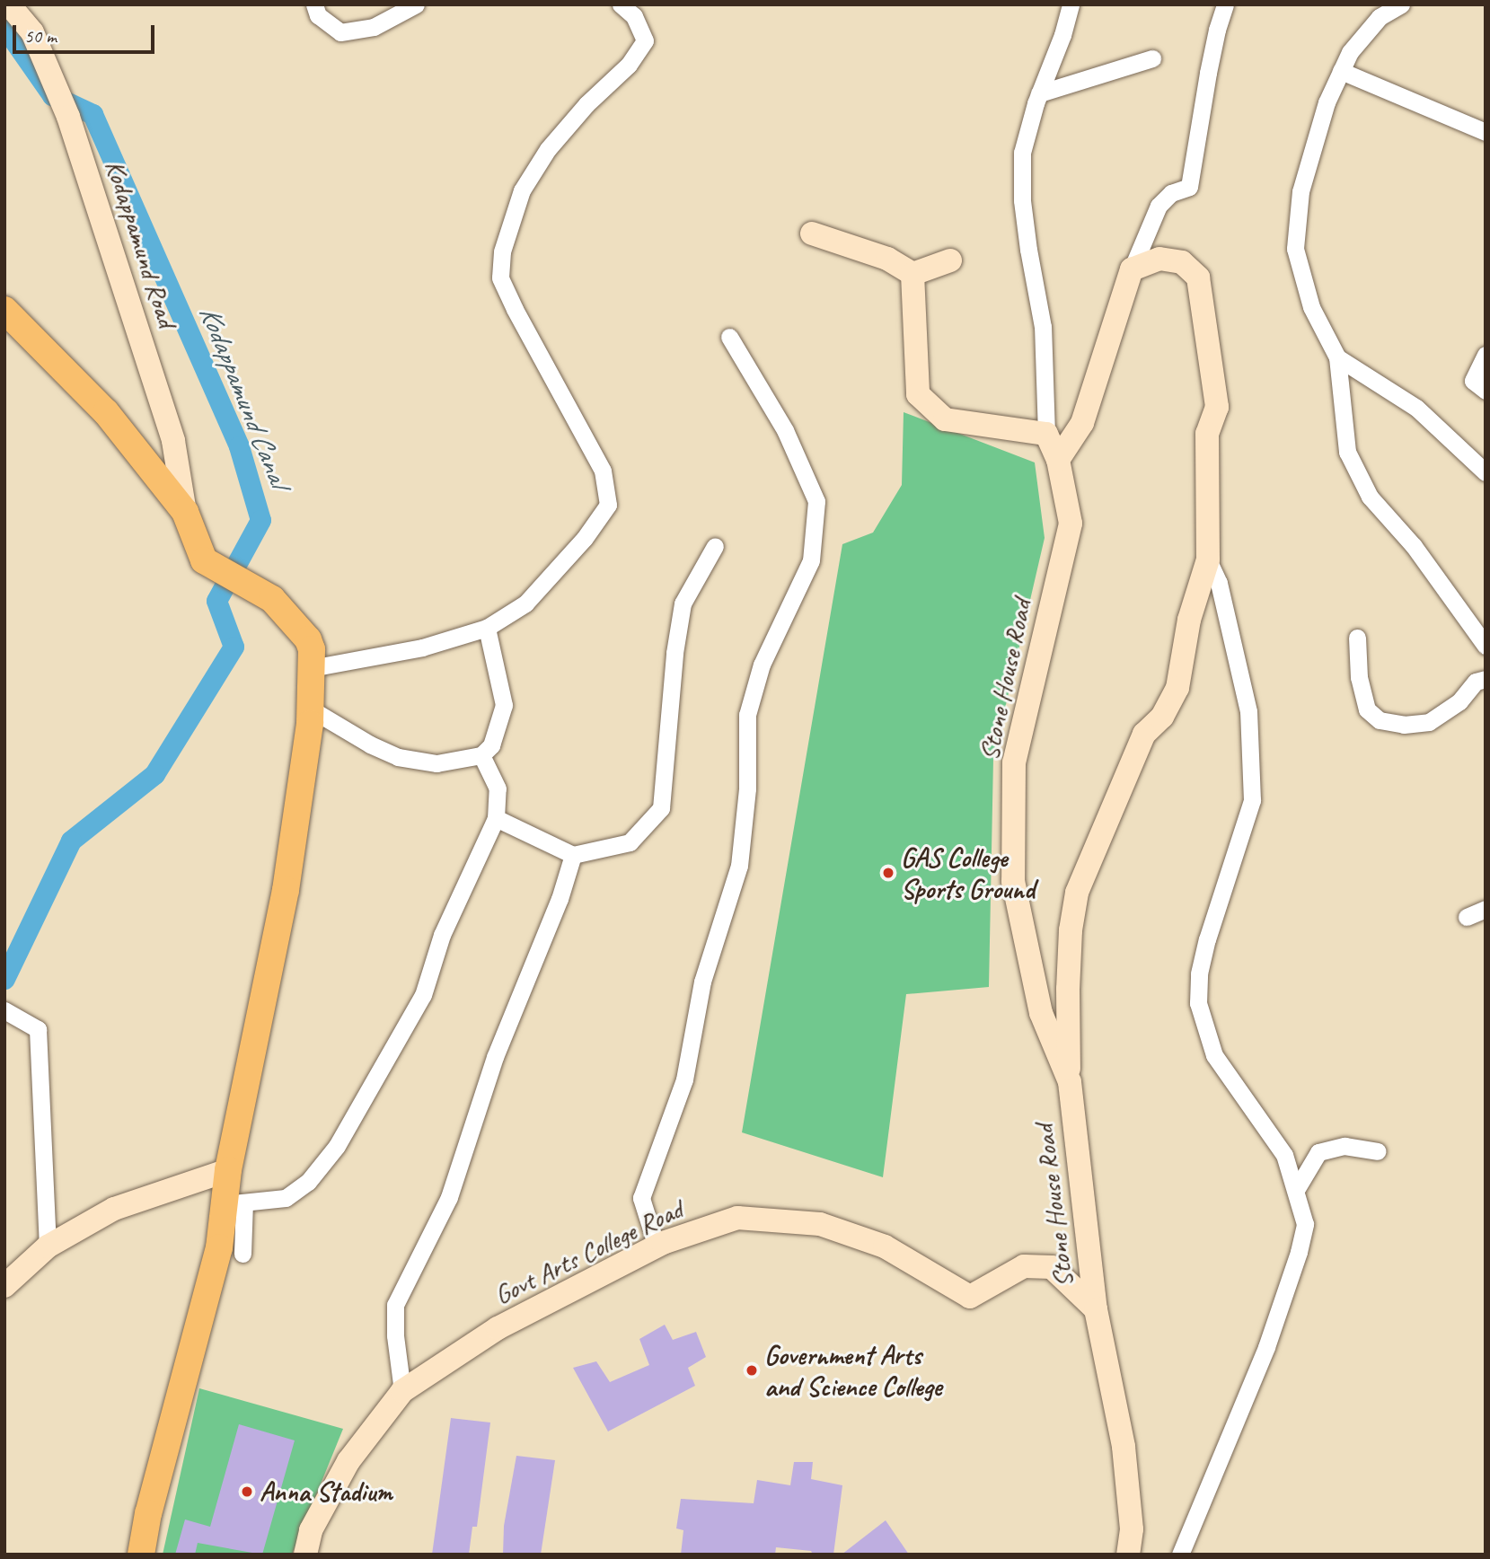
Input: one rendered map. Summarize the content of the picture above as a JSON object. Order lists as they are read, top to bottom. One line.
{"streets":{"street":["Kodappamund Road","Stone House Road","Govt Arts College Road"]},"crossings":[["Stone House Road","Govt Arts College Road"]],"water":["Kodappamund Canal"],"places":["GAS College Sports Ground","Government Arts and Science College","Anna Stadium"],"scale_bar":"50 m"}
